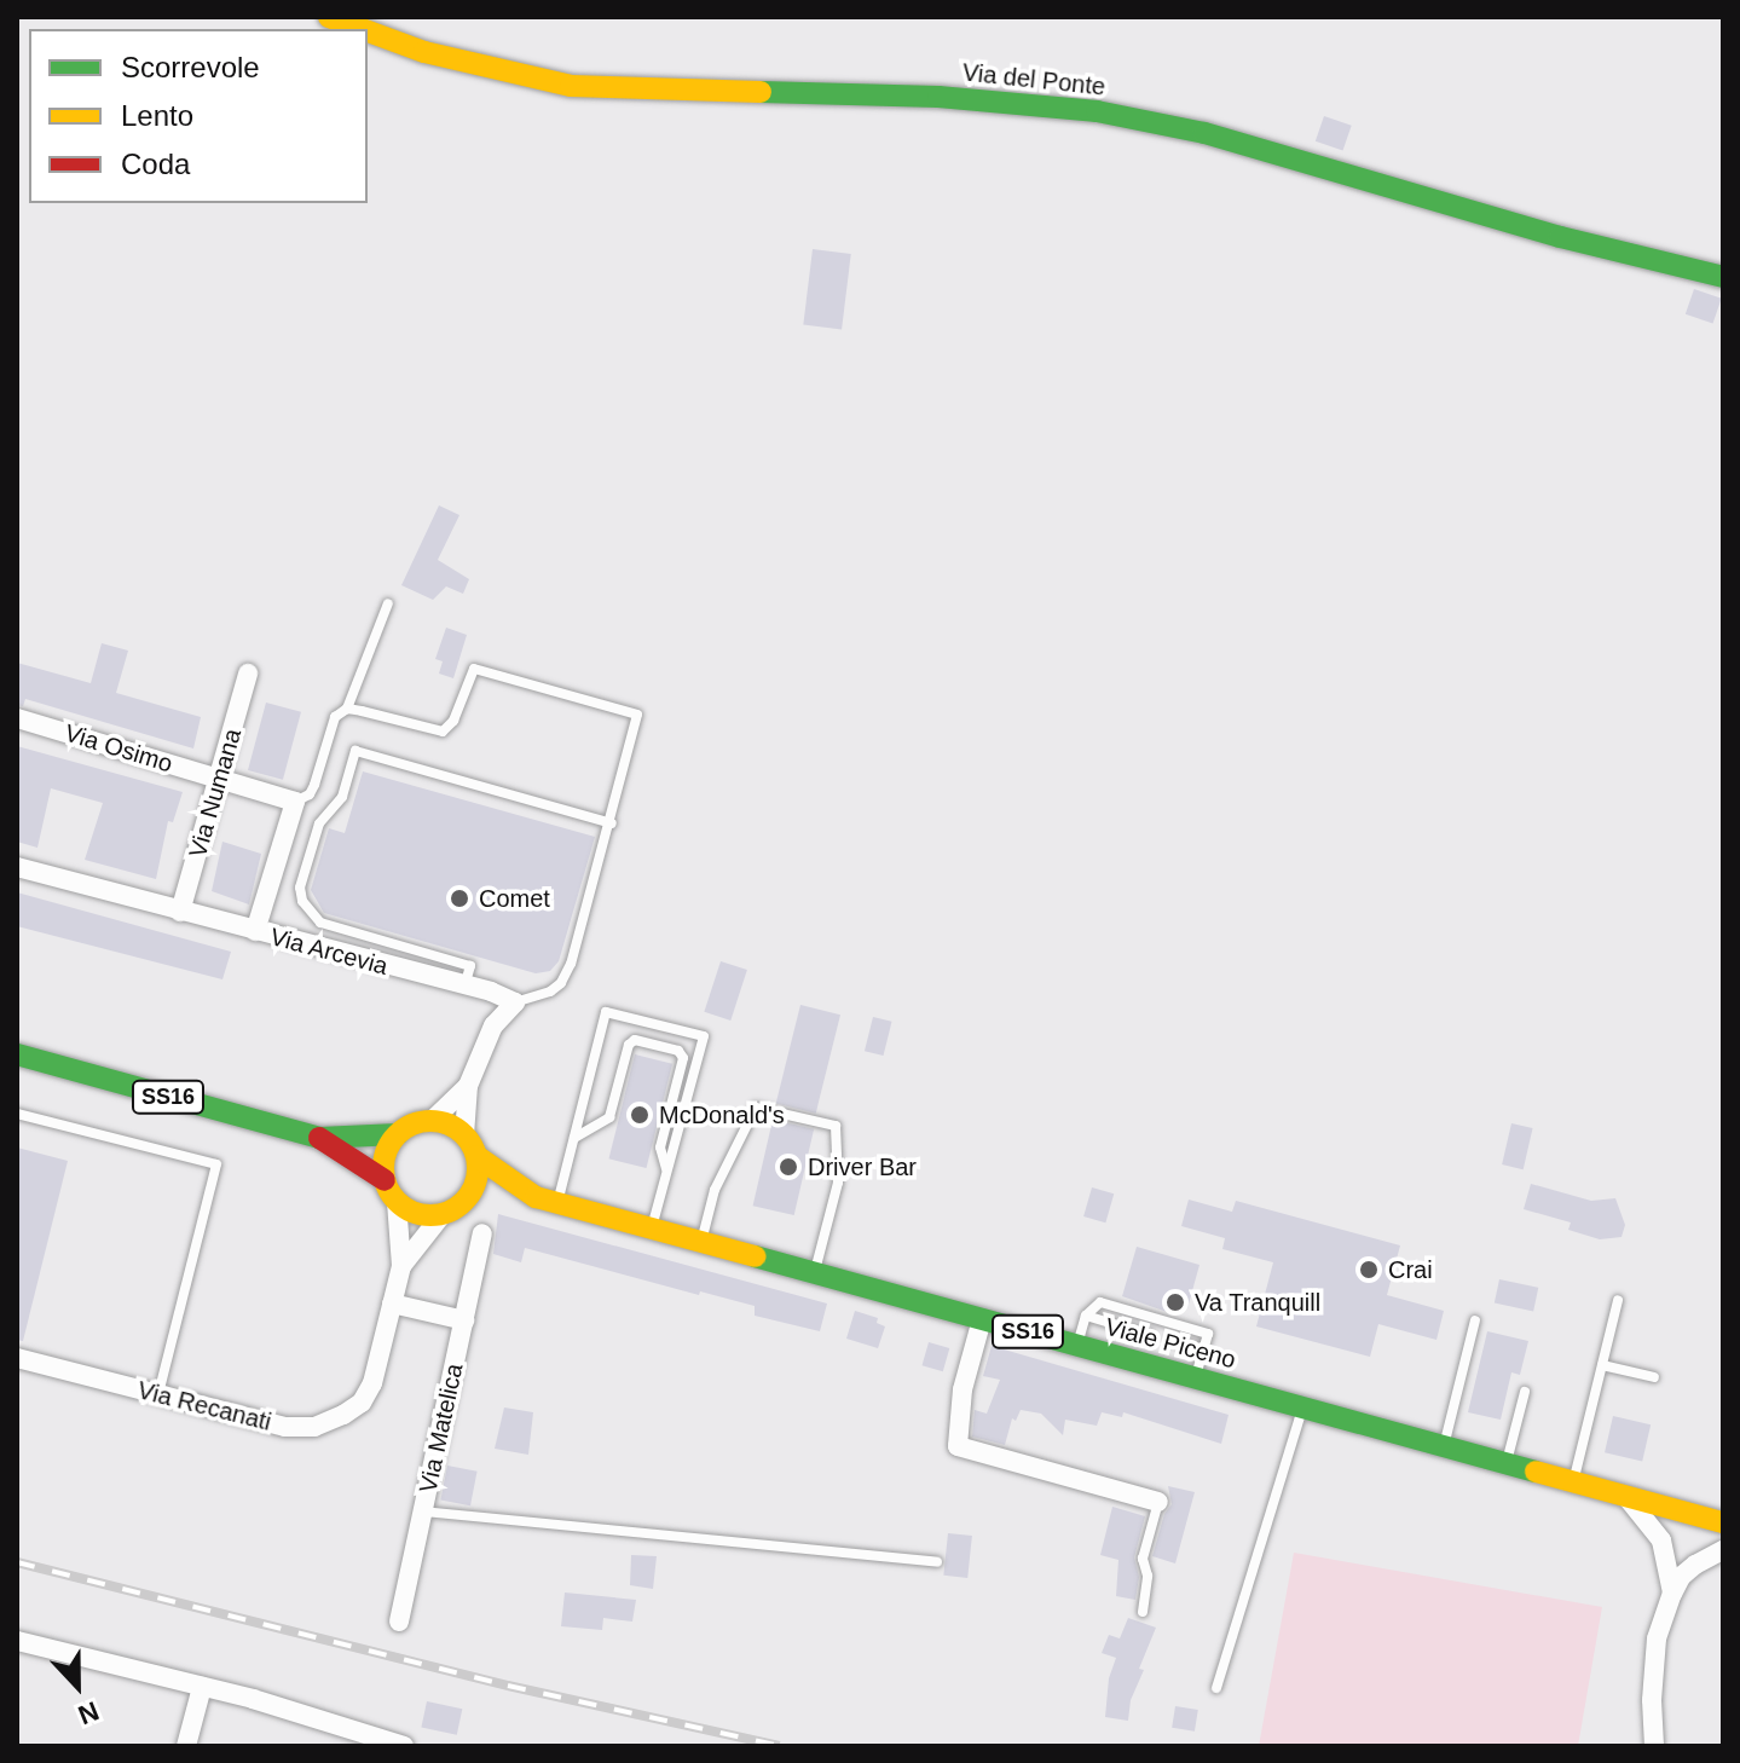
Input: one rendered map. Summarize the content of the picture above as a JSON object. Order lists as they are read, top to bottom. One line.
{"streets":{"main road":["Via del Ponte","SS16","Viale Piceno"],"street":["Via Osimo","Via Numana","Via Arcevia","Via Recanati","Via Matelica"]},"crossings":[["Via Osimo","Via Numana"],["Via Numana","Via Arcevia"],["SS16","Viale Piceno"],["SS16","Via Recanati"],["Viale Piceno","Via Recanati"]],"places":["Comet","McDonald's","Driver Bar","Crai","Va Tranquill"],"legend":["Scorrevole","Lento","Coda"],"north":"bottom"}
